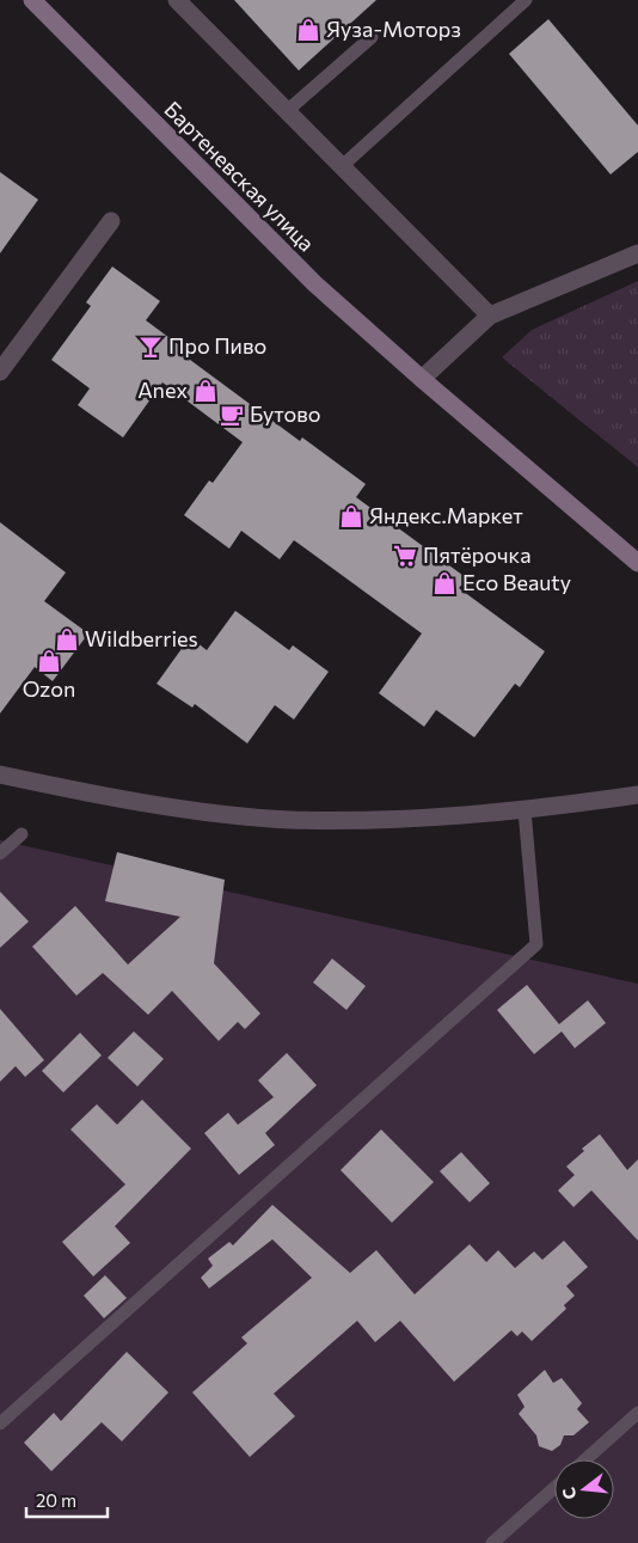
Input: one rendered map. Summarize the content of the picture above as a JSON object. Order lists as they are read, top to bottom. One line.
{"streets":{"main road":["Бартеневская улица"]},"places":{"shop":["Яуза-Моторз","Anex","Яндекс.Маркет","Eco Beauty","Wildberries","Ozon"],"bar":["Про Пиво"],"cafe":["Бутово"],"supermarket":["Пятёрочка"]},"scale_bar":"20 m","north":"left"}
